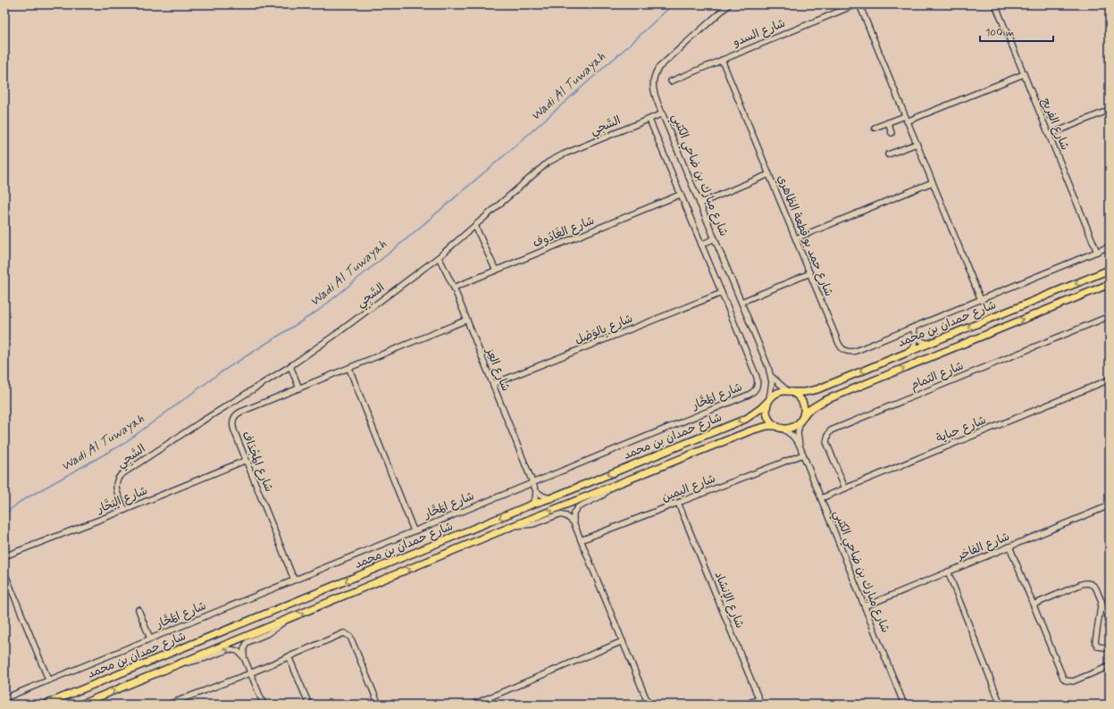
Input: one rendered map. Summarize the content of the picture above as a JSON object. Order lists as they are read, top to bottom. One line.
{"streets":{"main road":["شارع حمدان بن محمد"],"street":["شارع السدو","شارع الفِريج","السَّجِي","شارع مبارك بن ضاحي الكتبي","شارع الغَادُوف","شارع حمد بو قطعة الظاهري","شارع بِالوَصْل","شارع العِز","شارع الثمام","شارع المَحَّار","شارع حباية","شارع المِجْدَاف","شارع اليمين","شارع البَحَّار","شارع الفاخر","شارع الإنشاد"]},"crossings":[["شارع السدو","شارع حمد بو قطعة الظاهري"],["شارع الفِريج","شارع حمد بو قطعة الظاهري"],["السَّجِي","شارع مبارك بن ضاحي الكتبي"],["السَّجِي","شارع العِز"],["السَّجِي","شارع المَحَّار"],["السَّجِي","شارع البَحَّار"],["شارع مبارك بن ضاحي الكتبي","شارع حمدان بن محمد"],["شارع مبارك بن ضاحي الكتبي","شارع حباية"],["شارع مبارك بن ضاحي الكتبي","شارع اليمين"],["شارع مبارك بن ضاحي الكتبي","شارع الفاخر"],["شارع الغَادُوف","شارع العِز"],["شارع الغَادُوف","شارع المَحَّار"],["شارع بِالوَصْل","شارع العِز"],["شارع بِالوَصْل","شارع المَحَّار"],["شارع العِز","شارع المَحَّار"],["شارع العِز","شارع المِجْدَاف"],["شارع الثمام","شارع حباية"],["شارع المَحَّار","شارع المِجْدَاف"],["شارع المِجْدَاف","شارع البَحَّار"],["شارع اليمين","شارع الإنشاد"]],"water":["Wadi Al Tuwayah"],"scale_bar":"100 m"}
